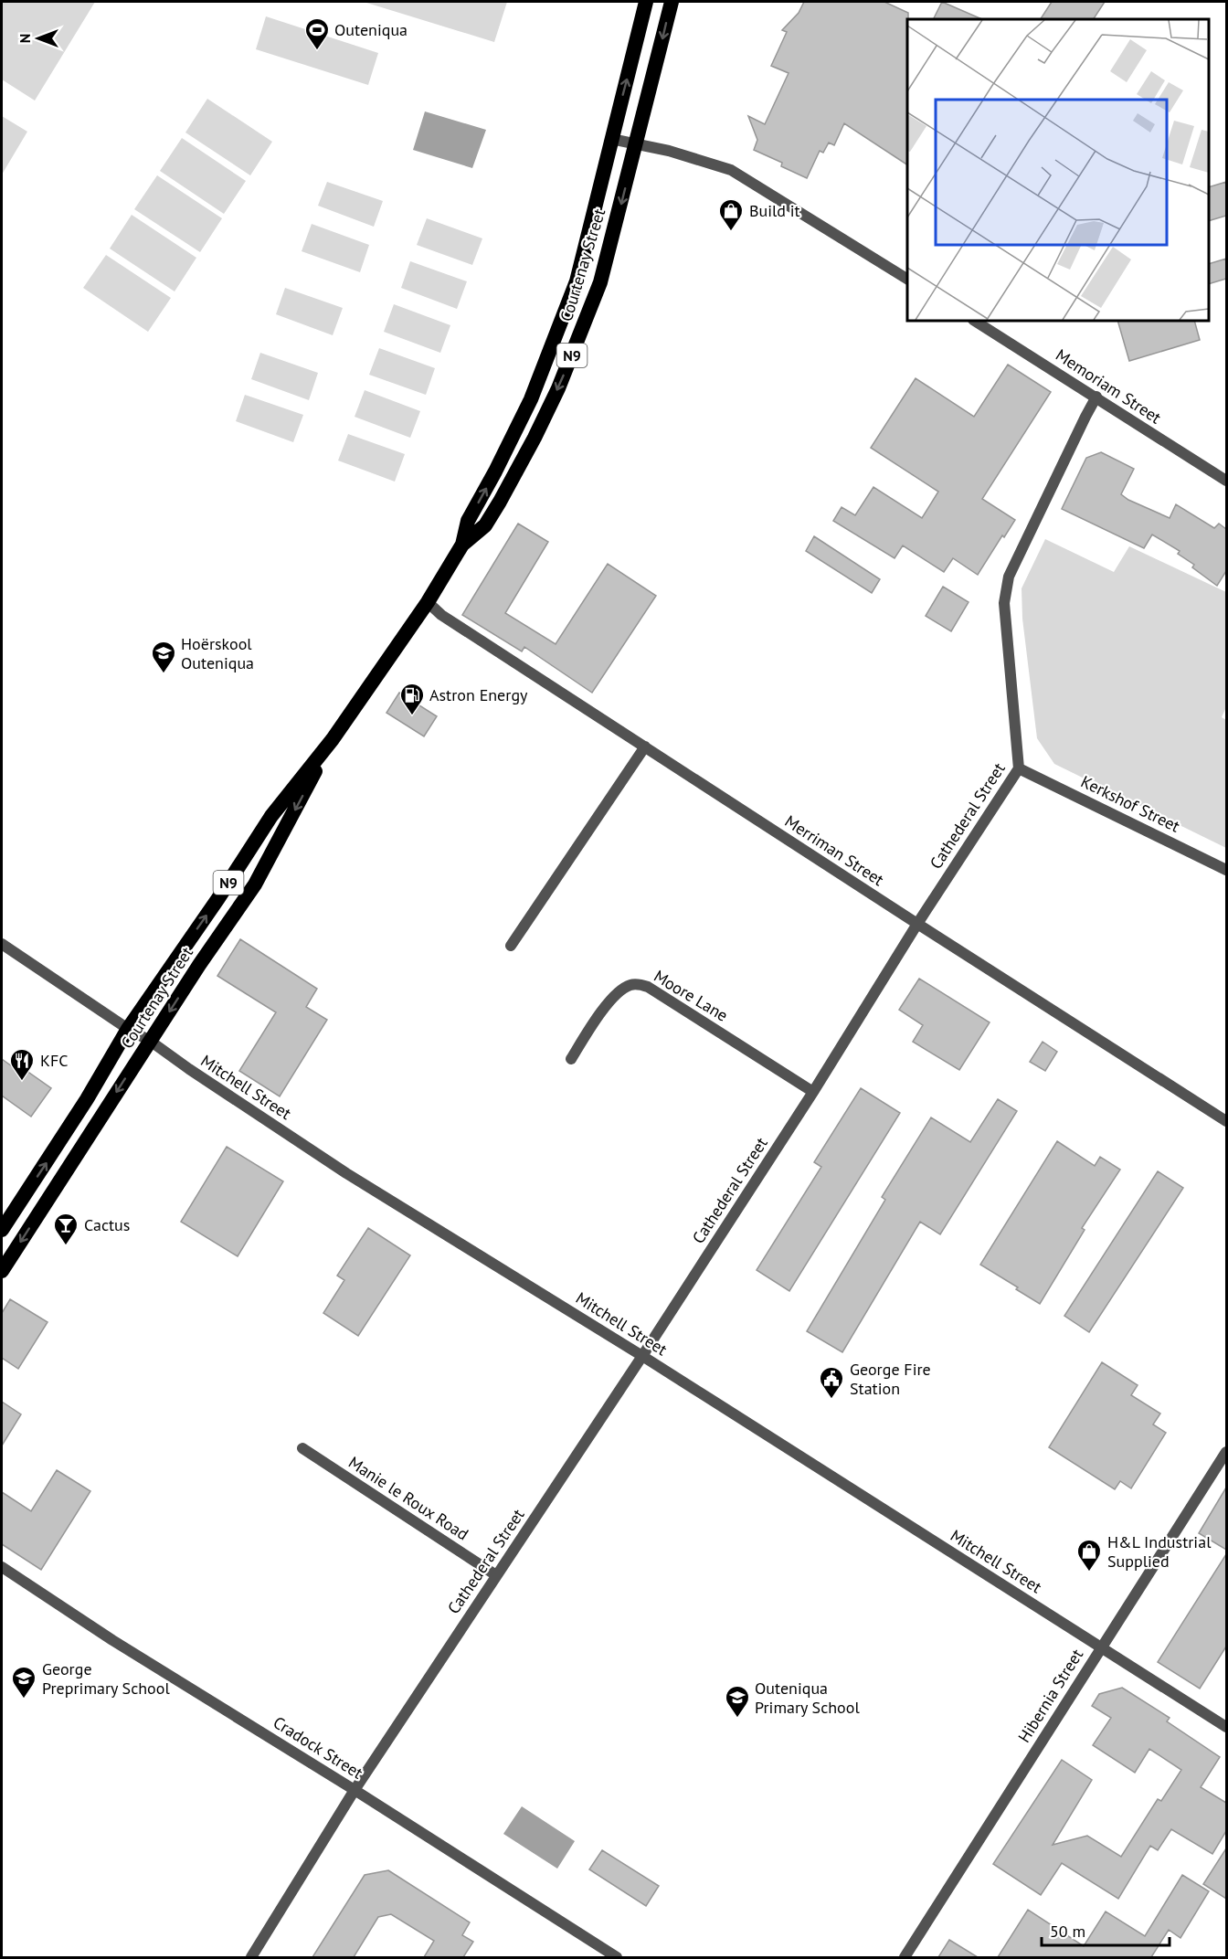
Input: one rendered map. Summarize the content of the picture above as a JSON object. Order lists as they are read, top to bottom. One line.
{"streets":{"highway":["Courtenay Street","N9"],"street":["Memoriam Street","Kerkshof Street","Cathederal Street","Merriman Street","Moore Lane","Mitchell Street","Manie le Roux Road","Hibernia Street","Cradock Street"]},"crossings":[["Courtenay Street","Merriman Street"],["Courtenay Street","Mitchell Street"],["Memoriam Street","Cathederal Street"],["Kerkshof Street","Cathederal Street"],["Cathederal Street","Merriman Street"],["Cathederal Street","Moore Lane"],["Cathederal Street","Mitchell Street"],["Cathederal Street","Manie le Roux Road"],["Cathederal Street","Cradock Street"],["Mitchell Street","Hibernia Street"]],"places":{"sports":["Outeniqua"],"shop":["Build it","H&L Industrial Supplied"],"school or university":["Hoërskool Outeniqua","George Preprimary School","Outeniqua Primary School"],"fuel station":["Astron Energy"],"restaurant":["KFC"],"bar":["Cactus"],"public building":["George Fire Station"]},"scale_bar":"50 m","north":"left"}
